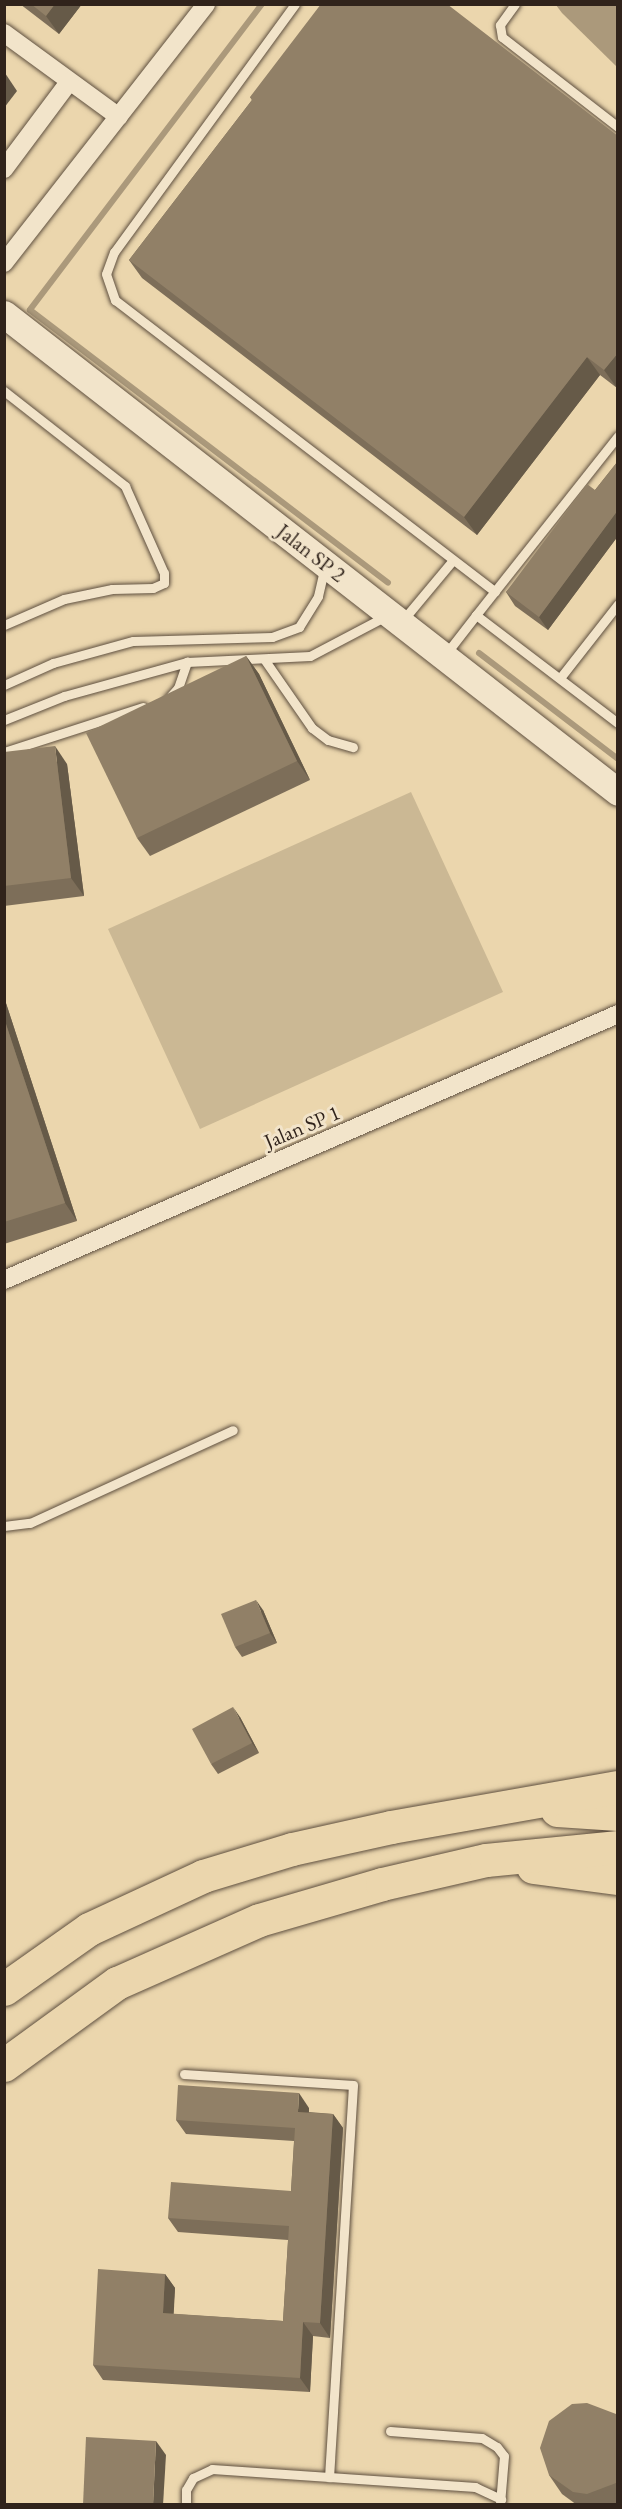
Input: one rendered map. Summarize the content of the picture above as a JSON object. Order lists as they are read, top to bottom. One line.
{"streets":{"street":["Jalan SP 2","Jalan SP 1"]}}
